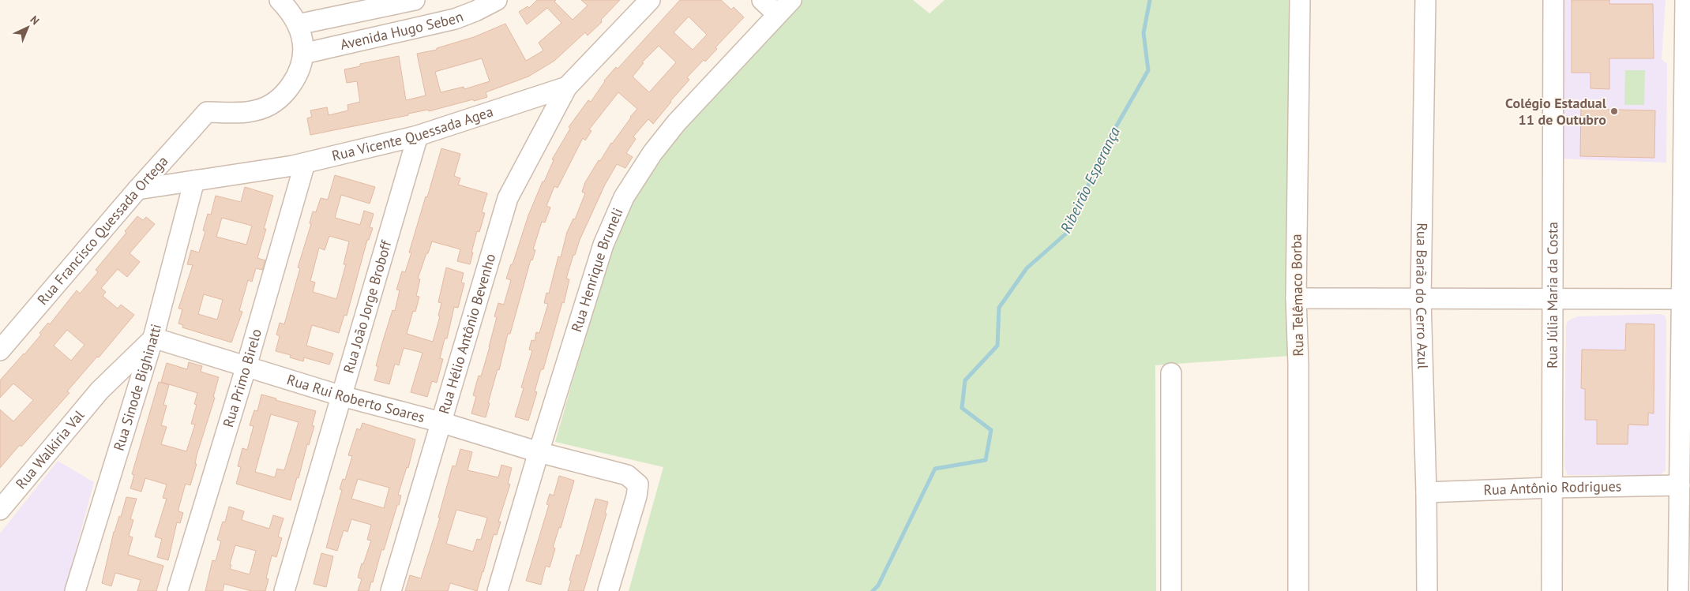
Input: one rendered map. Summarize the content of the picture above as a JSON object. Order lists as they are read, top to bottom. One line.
{"streets":{"street":["Avenida Hugo Seben","Rua Vicente Quessada Agea","Rua Francisco Quessada Ortega","Rua Henrique Bruneli","Rua Telêmaco Borba","Rua Júlia Maria da Costa","Rua Barão do Cerro Azul","Rua João Jorge Broboff","Rua Hélio Antônio Bevenho","Rua Primo Birelo","Rua Sinode Bighinatti","Rua Rui Roberto Soares","Rua Walkiria Val","Rua Antônio Rodrigues"]},"crossings":[["Avenida Hugo Seben","Rua Francisco Quessada Ortega"],["Rua Vicente Quessada Agea","Rua Francisco Quessada Ortega"],["Rua Vicente Quessada Agea","Rua João Jorge Broboff"],["Rua Vicente Quessada Agea","Rua Hélio Antônio Bevenho"],["Rua Vicente Quessada Agea","Rua Primo Birelo"],["Rua Vicente Quessada Agea","Rua Sinode Bighinatti"],["Rua Henrique Bruneli","Rua Rui Roberto Soares"],["Rua Júlia Maria da Costa","Rua Antônio Rodrigues"],["Rua Barão do Cerro Azul","Rua Antônio Rodrigues"],["Rua João Jorge Broboff","Rua Rui Roberto Soares"],["Rua Hélio Antônio Bevenho","Rua Rui Roberto Soares"],["Rua Primo Birelo","Rua Rui Roberto Soares"],["Rua Sinode Bighinatti","Rua Rui Roberto Soares"],["Rua Sinode Bighinatti","Rua Walkiria Val"],["Rua Rui Roberto Soares","Rua Walkiria Val"]],"water":["Ribeirão Esperança"],"places":["Colégio Estadual 11 de Outubro"],"north":"top right"}
